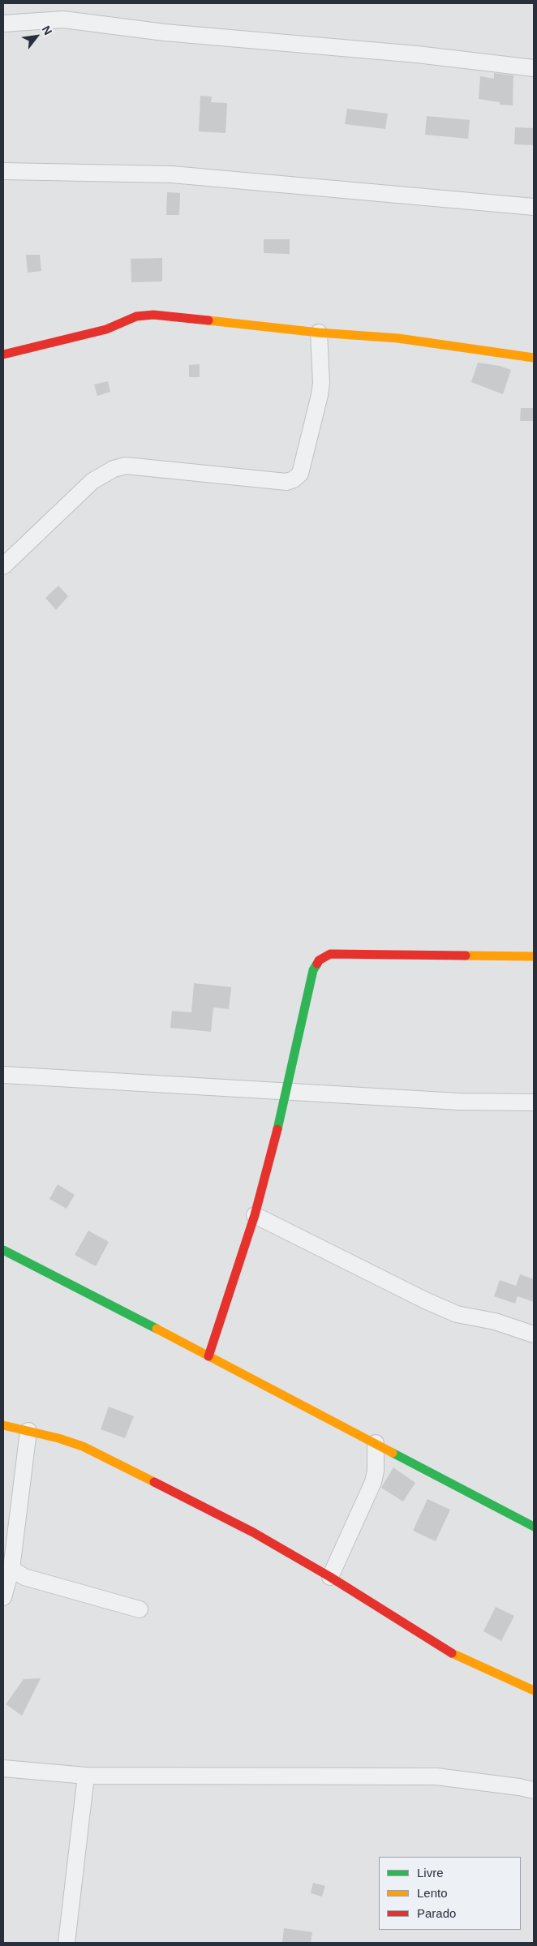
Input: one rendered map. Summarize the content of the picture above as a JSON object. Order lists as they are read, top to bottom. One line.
{"legend":["Livre","Lento","Parado"],"north":"top right"}
